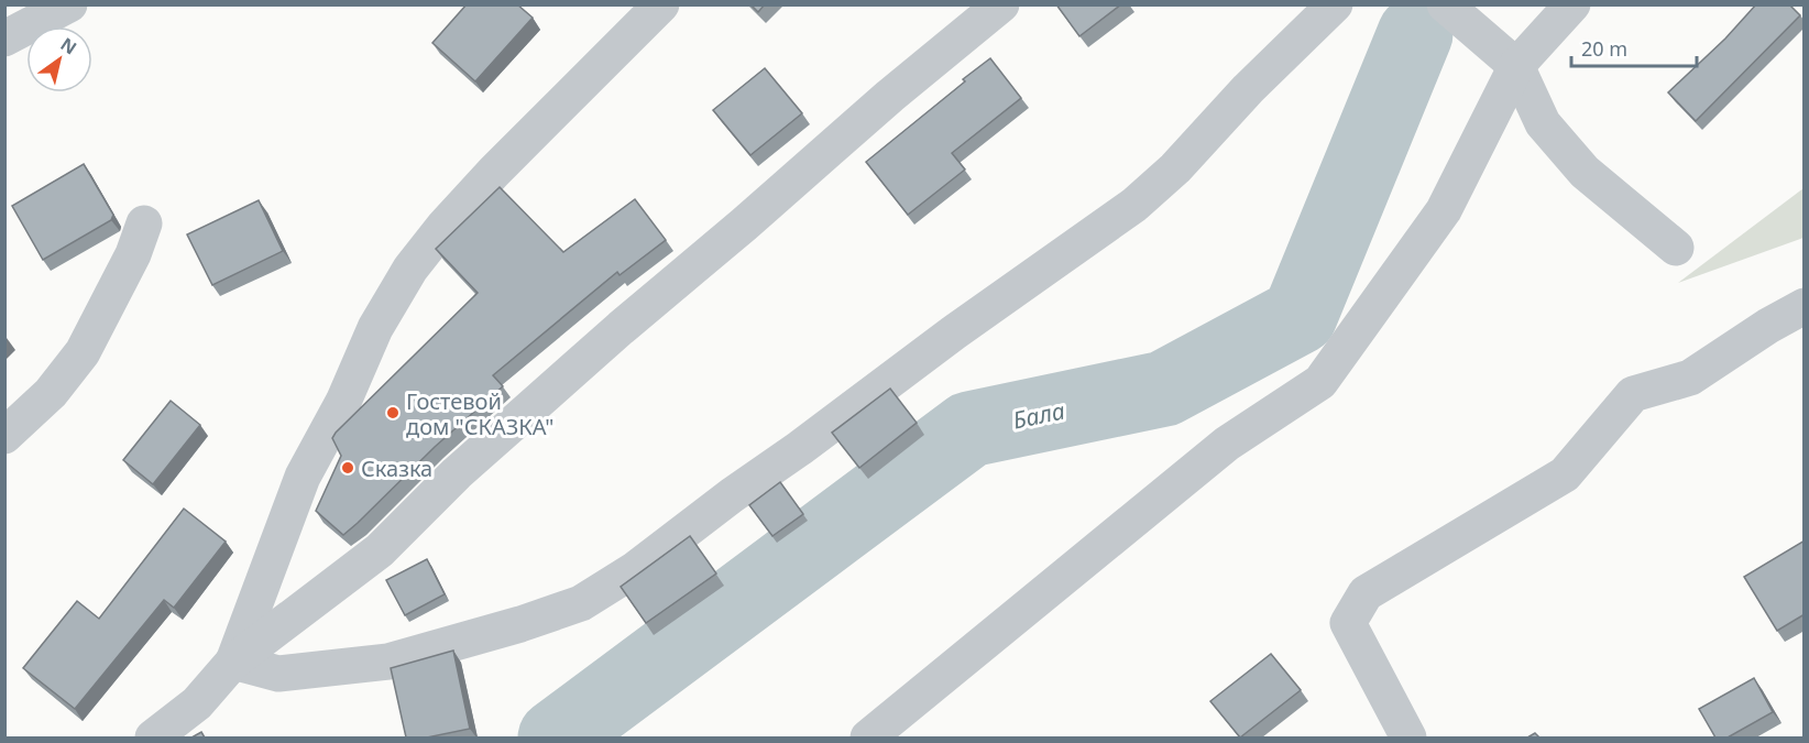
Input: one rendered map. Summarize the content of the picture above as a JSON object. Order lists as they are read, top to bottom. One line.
{"water":["Бала"],"places":["Гостевой дом \"СКАЗКА\"","Сказка"],"scale_bar":"20 m","north":"top right"}
